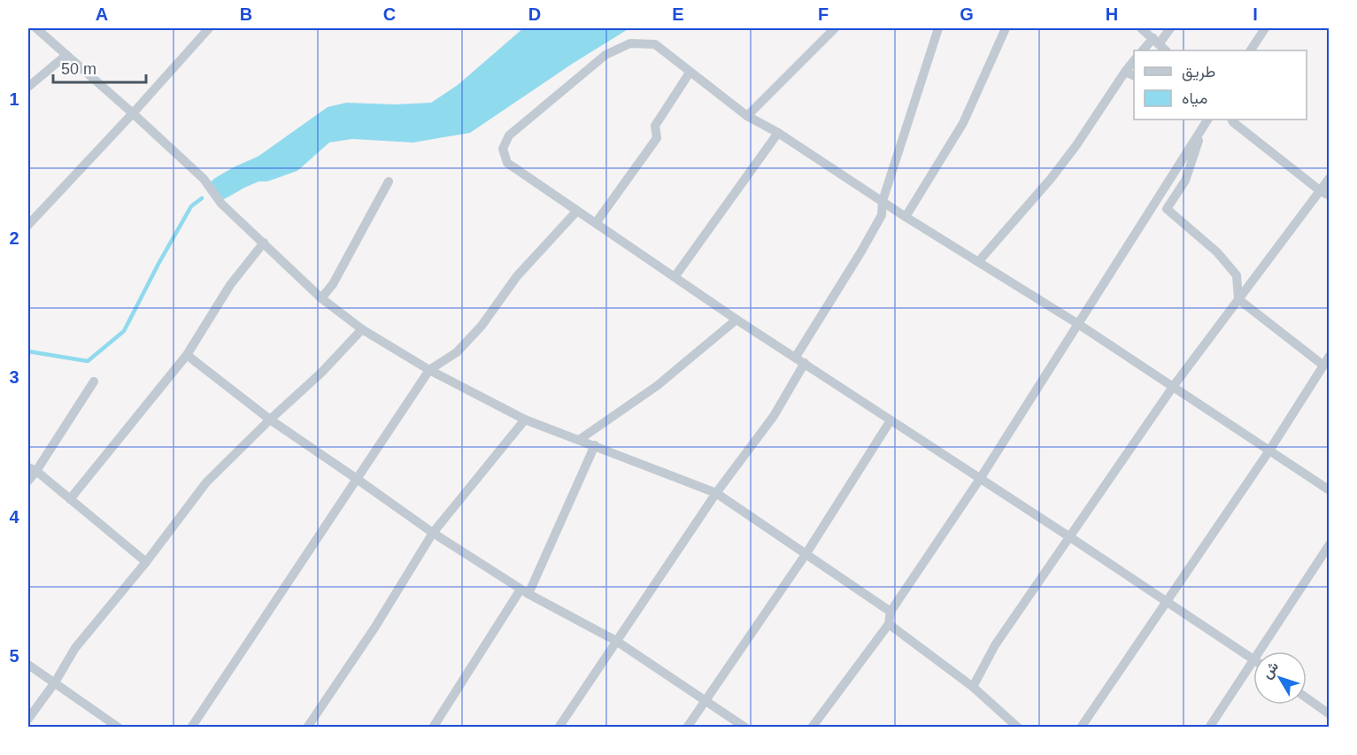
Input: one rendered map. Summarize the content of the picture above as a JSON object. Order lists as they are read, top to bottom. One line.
{"legend":["طريق","مياه"],"scale_bar":"50 m","north":"top left","grid":{"columns":["A","B","C","D","E","F","G","H","I"],"rows":["1","2","3","4","5"]}}
